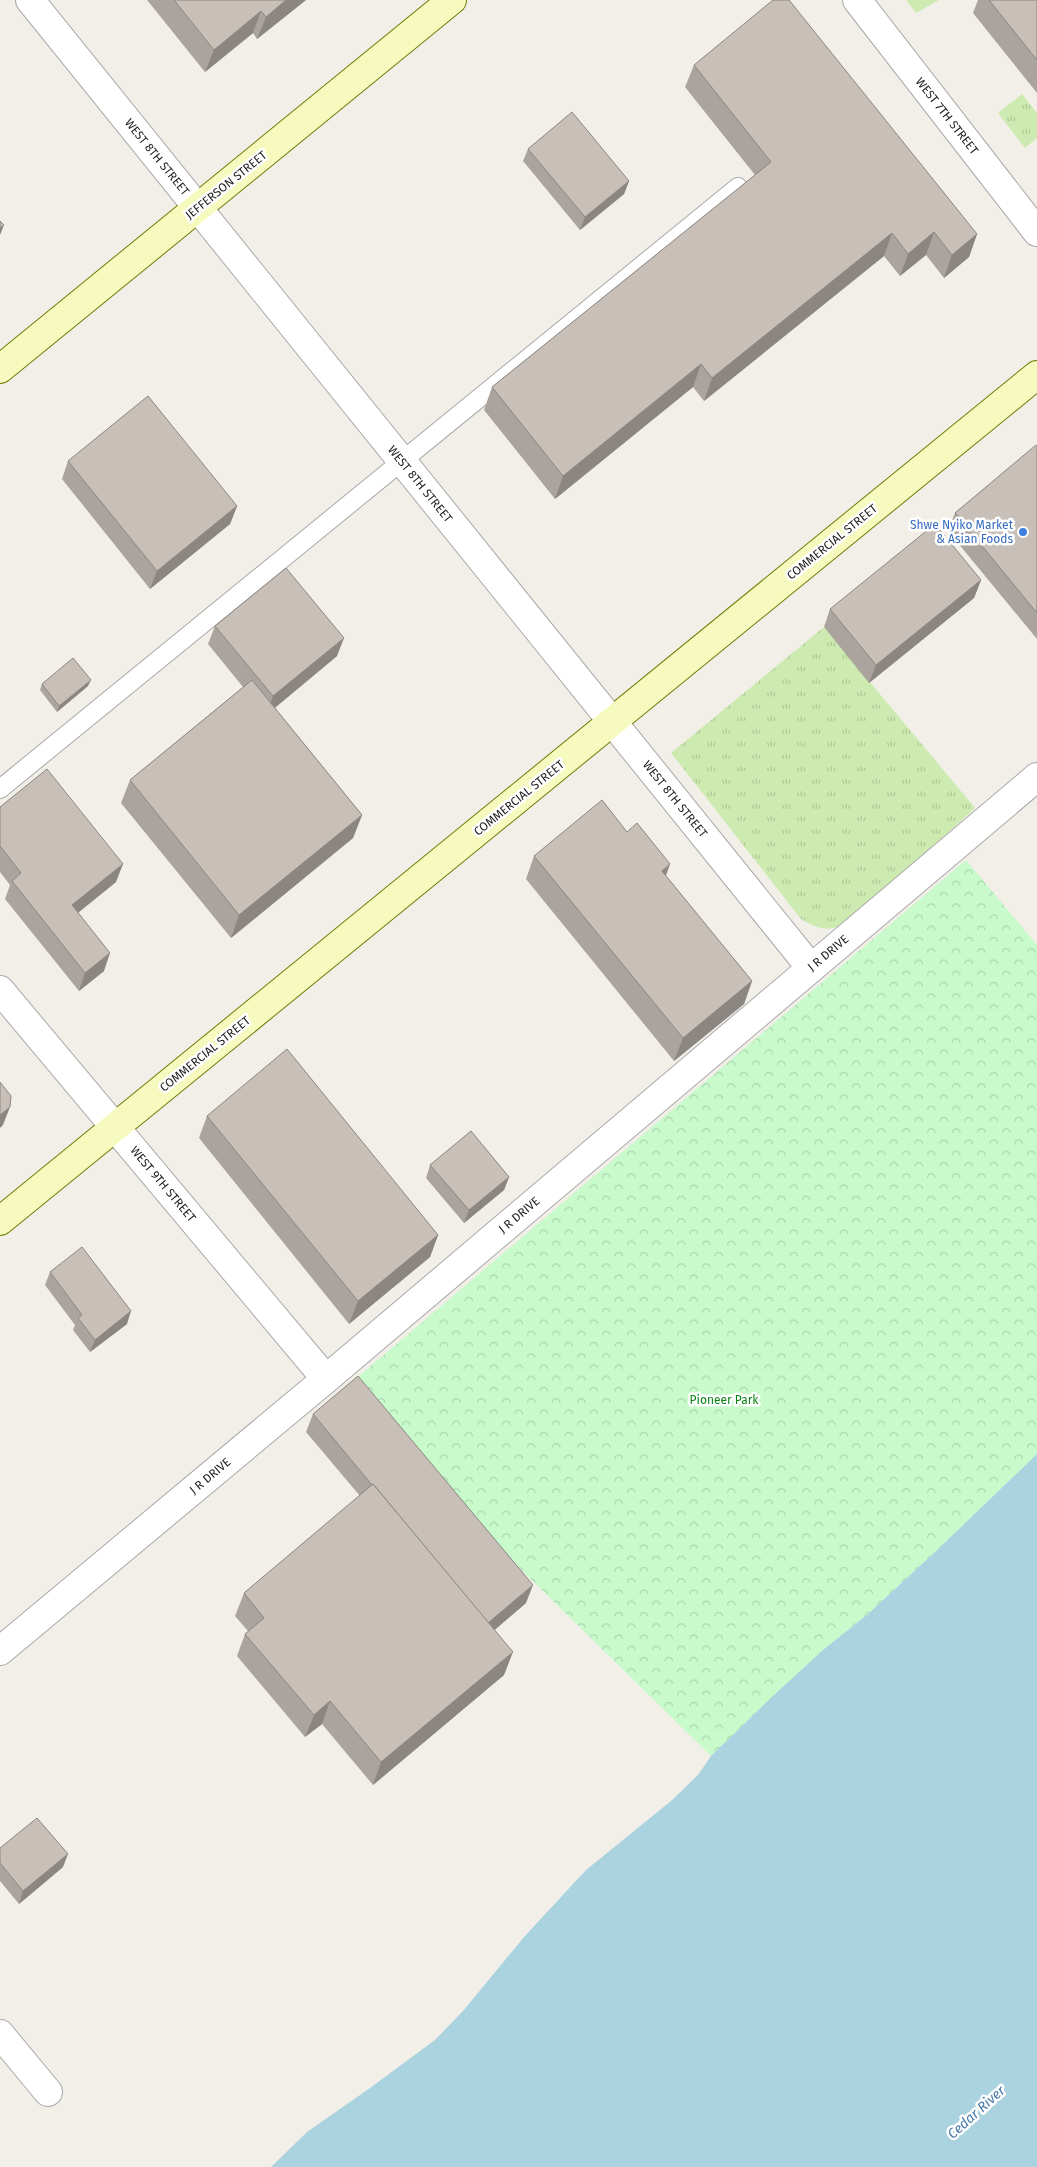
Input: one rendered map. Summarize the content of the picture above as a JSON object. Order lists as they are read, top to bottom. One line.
{"streets":{"street":["WEST 7TH STREET","WEST 8TH STREET","JEFFERSON STREET","COMMERCIAL STREET","J R DRIVE","WEST 9TH STREET"]},"crossings":[["WEST 8TH STREET","JEFFERSON STREET"],["WEST 8TH STREET","COMMERCIAL STREET"],["WEST 8TH STREET","J R DRIVE"],["COMMERCIAL STREET","WEST 9TH STREET"],["J R DRIVE","WEST 9TH STREET"]],"water":["Cedar River"],"parks":["Pioneer Park"],"places":["Shwe Nyiko Market & Asian Foods"]}
